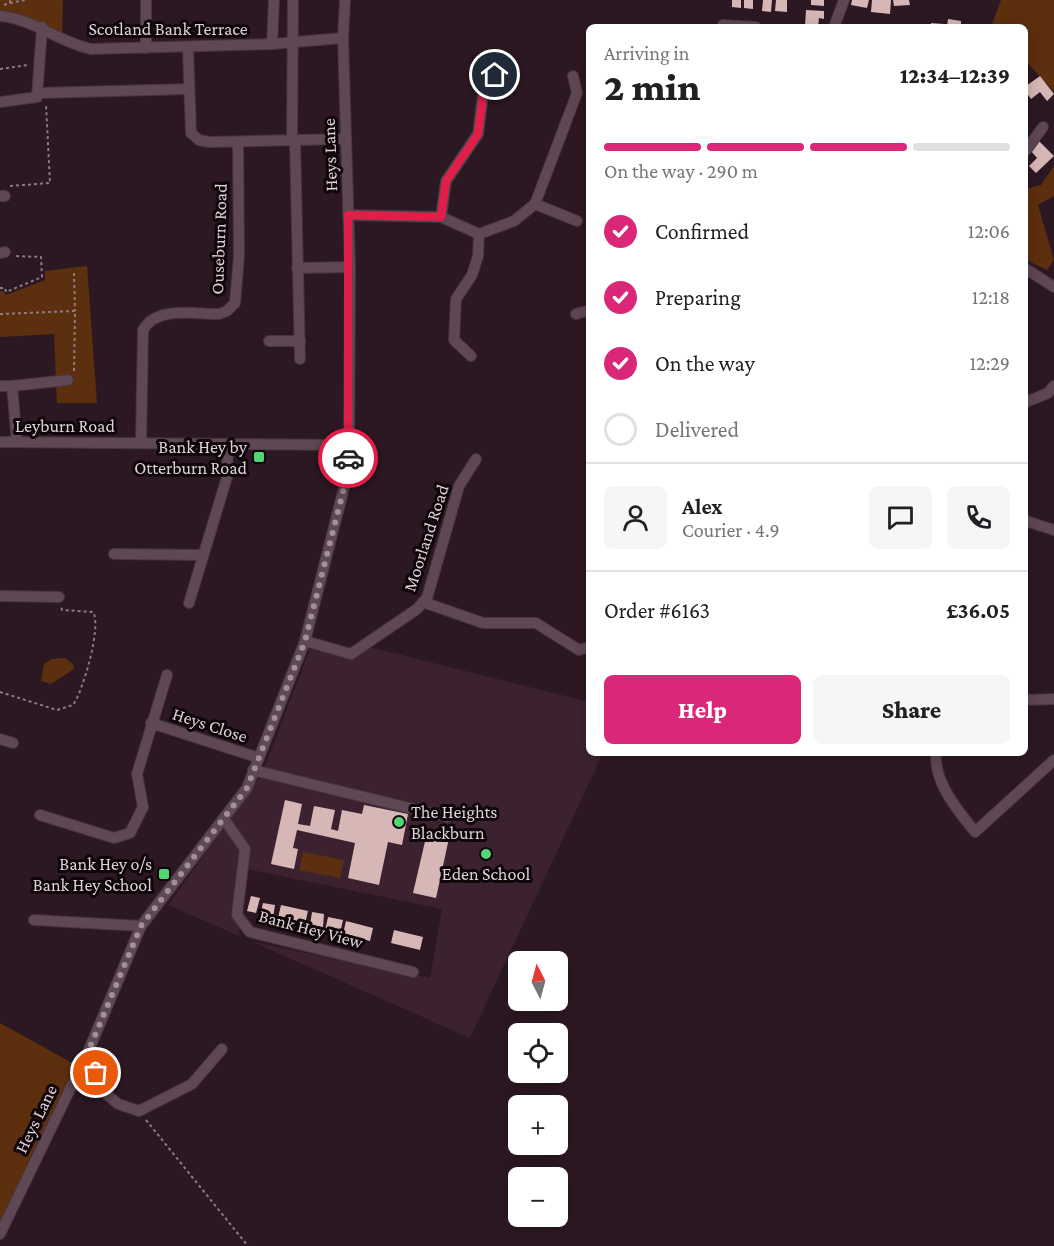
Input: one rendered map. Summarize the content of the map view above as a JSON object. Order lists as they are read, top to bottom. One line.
{"streets":{"street":["Scotland Bank Terrace","Heys Lane","Ouseburn Road","Leyburn Road","Moorland Road","Heys Close","Bank Hey View"]},"crossings":[["Scotland Bank Terrace","Heys Lane"],["Heys Lane","Leyburn Road"],["Heys Lane","Moorland Road"],["Heys Lane","Heys Close"],["Heys Lane","Bank Hey View"],["Ouseburn Road","Leyburn Road"]],"places":{"transit":["Bank Hey by Otterburn Road","Bank Hey o/s Bank Hey School"],"other":["The Heights Blackburn","Eden School"]},"north":"top","page":{"heading":["2 min","Arriving in","12:34–12:39"],"panel":["Alex","Courier · 4.9","Order #6163","£36.05"],"bar":"On the way · 290 m","list":[["Confirmed","12:06"],["Preparing","12:18"],["On the way","12:29"],"Delivered"],"buttons":["Help","Share"],"map_buttons":["+","−"]}}
